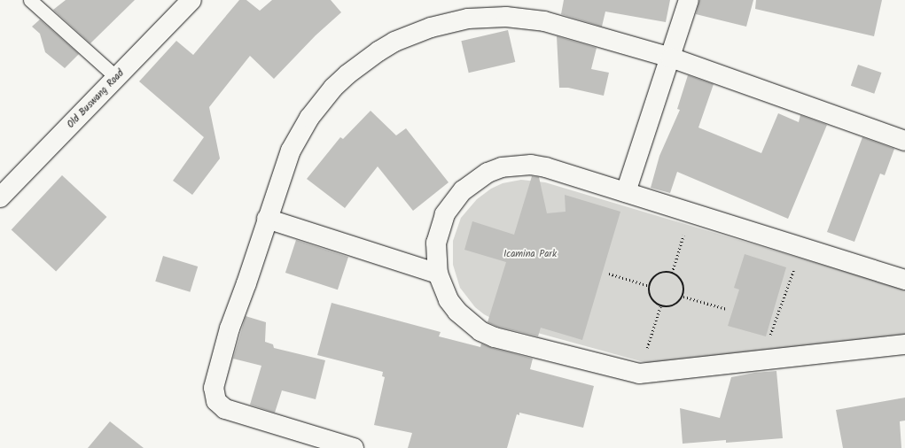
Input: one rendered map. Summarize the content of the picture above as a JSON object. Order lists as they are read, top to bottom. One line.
{"streets":{"street":["Old Buswang Road"]},"parks":["Icamina Park"]}
